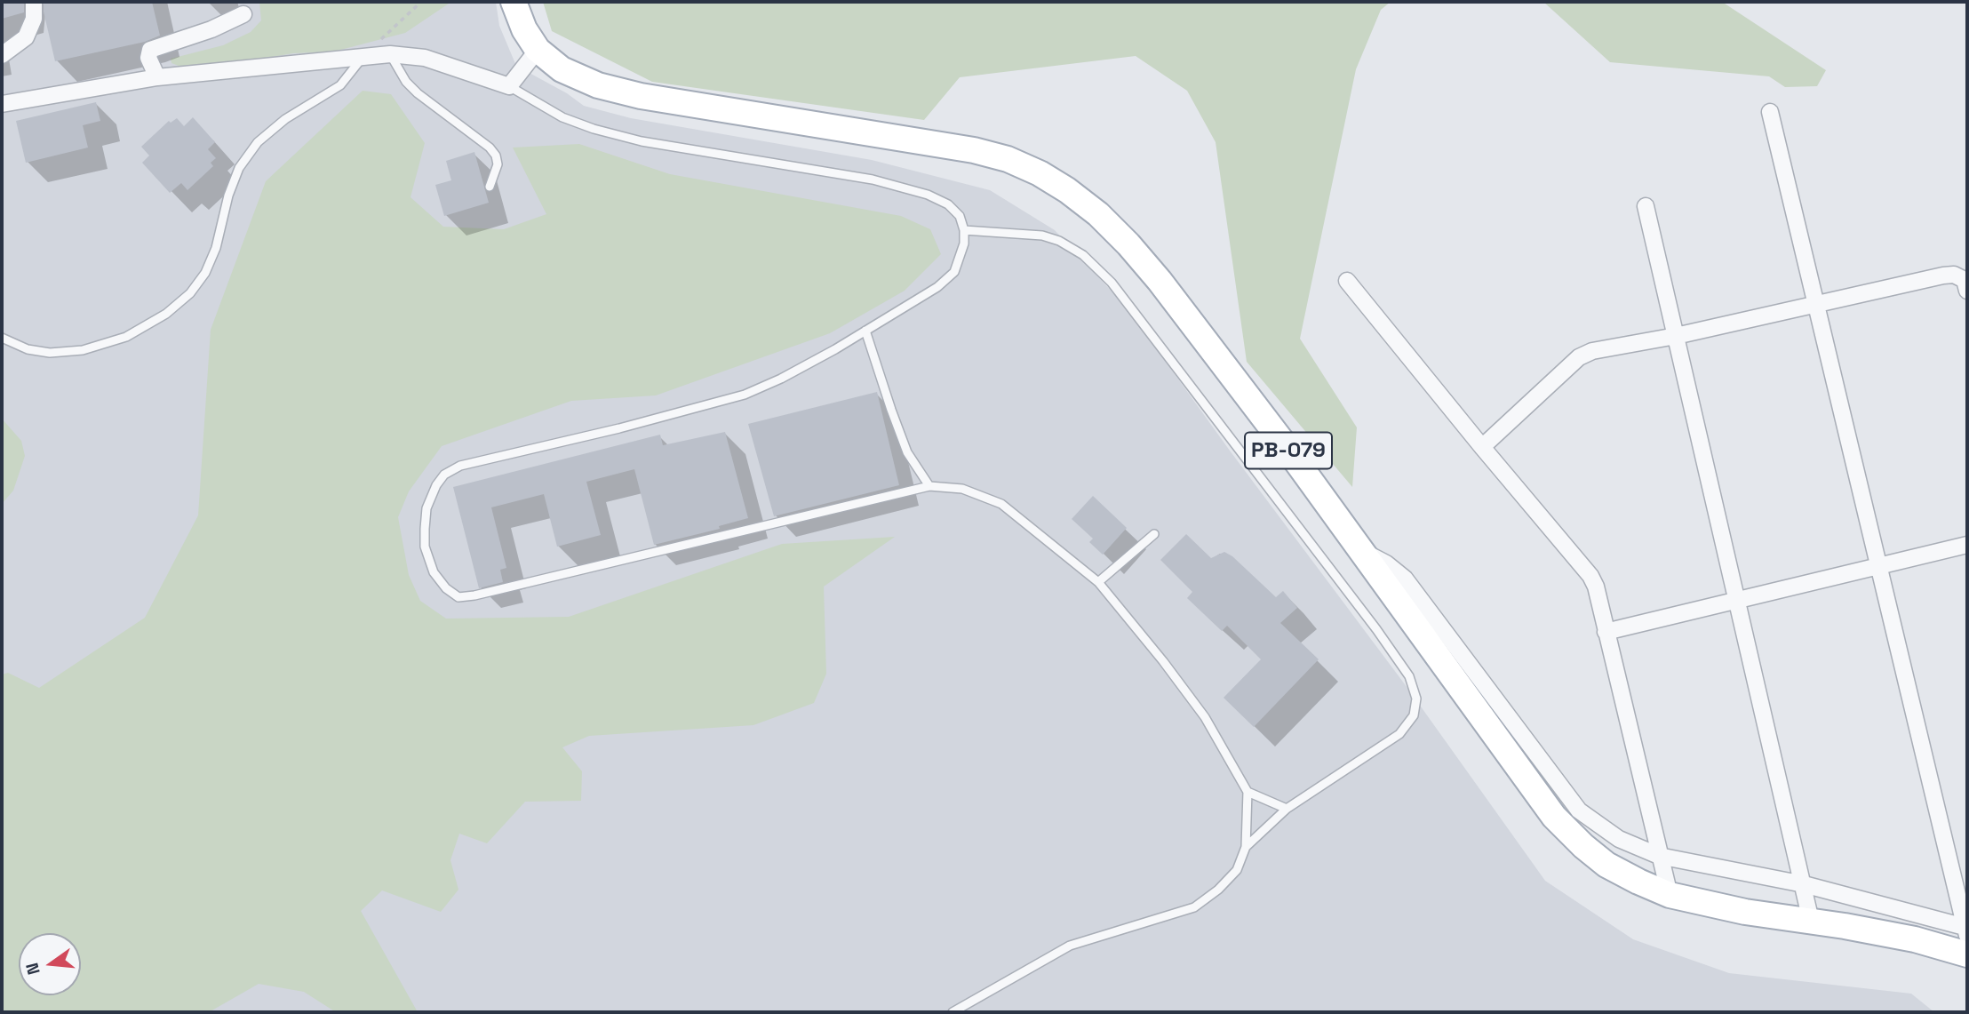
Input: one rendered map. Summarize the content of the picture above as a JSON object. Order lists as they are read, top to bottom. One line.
{"streets":{"main road":["PB-079"]},"north":"left"}
